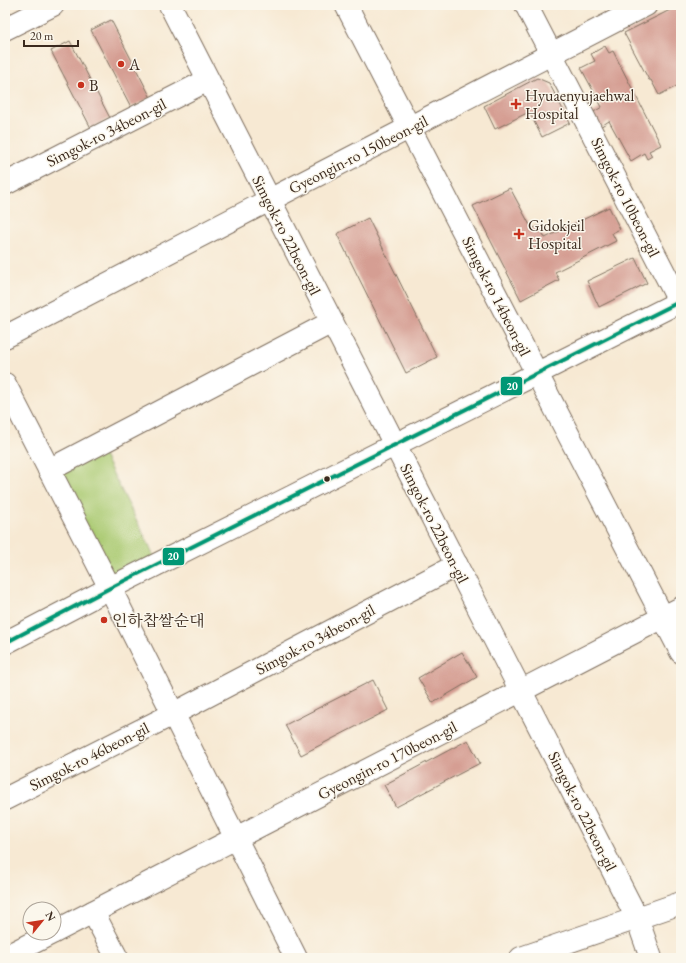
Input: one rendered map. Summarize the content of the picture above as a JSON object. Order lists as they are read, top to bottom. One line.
{"streets":{"street":["Simgok-ro 34beon-gil","Gyeongin-ro 150beon-gil","Simgok-ro 10beon-gil","Simgok-ro 22beon-gil","Simgok-ro 14beon-gil","Simgok-ro 46beon-gil","Gyeongin-ro 170beon-gil"]},"crossings":[["Simgok-ro 34beon-gil","Simgok-ro 22beon-gil"],["Simgok-ro 34beon-gil","Simgok-ro 46beon-gil"],["Gyeongin-ro 150beon-gil","Simgok-ro 10beon-gil"],["Gyeongin-ro 150beon-gil","Simgok-ro 22beon-gil"],["Gyeongin-ro 150beon-gil","Simgok-ro 14beon-gil"],["Simgok-ro 22beon-gil","Gyeongin-ro 170beon-gil"],["Simgok-ro 14beon-gil","Gyeongin-ro 170beon-gil"]],"places":{"other":["A","B","인하찹쌀순대"],"health":["Hyuaenyujaehwal Hospital","Gidokjeil Hospital"]},"lines":["transit line 20"],"scale_bar":"20 m","north":"top right"}
